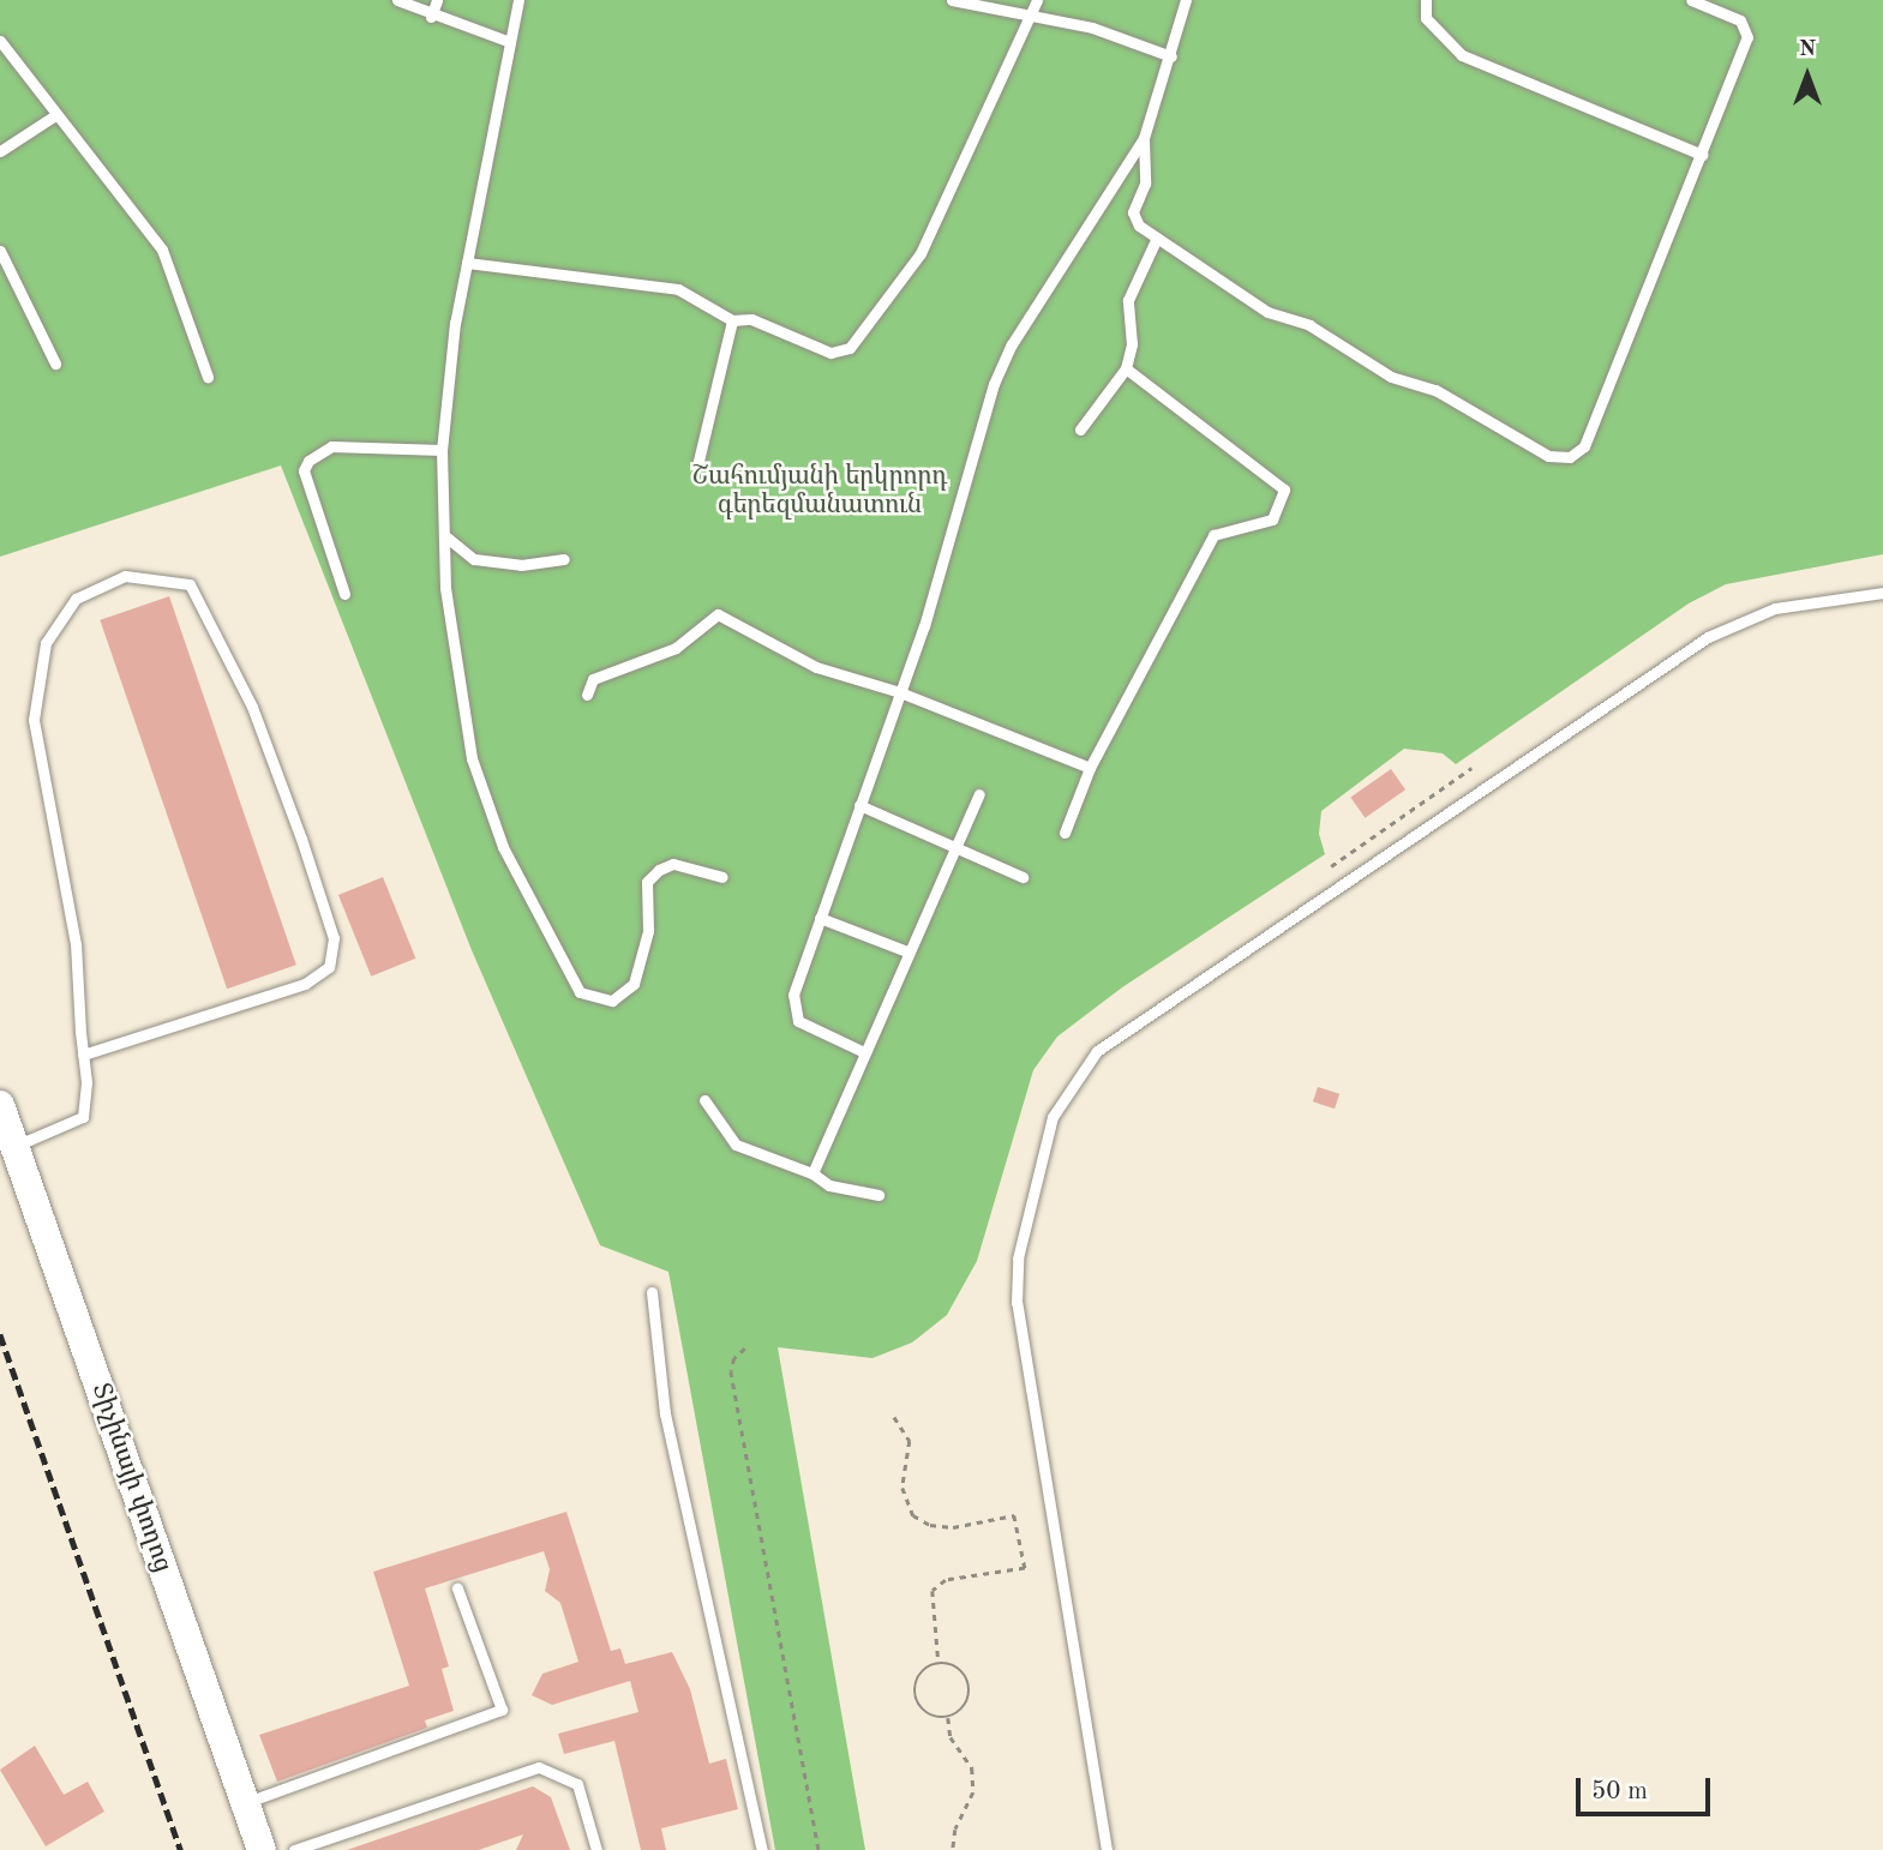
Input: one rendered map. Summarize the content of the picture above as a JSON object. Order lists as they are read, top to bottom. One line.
{"streets":{"street":["Տիչինայի փողոց"]},"parks":["Շահումյանի երկրորդ գերեզմանատուն"],"scale_bar":"50 m","north":"top"}
